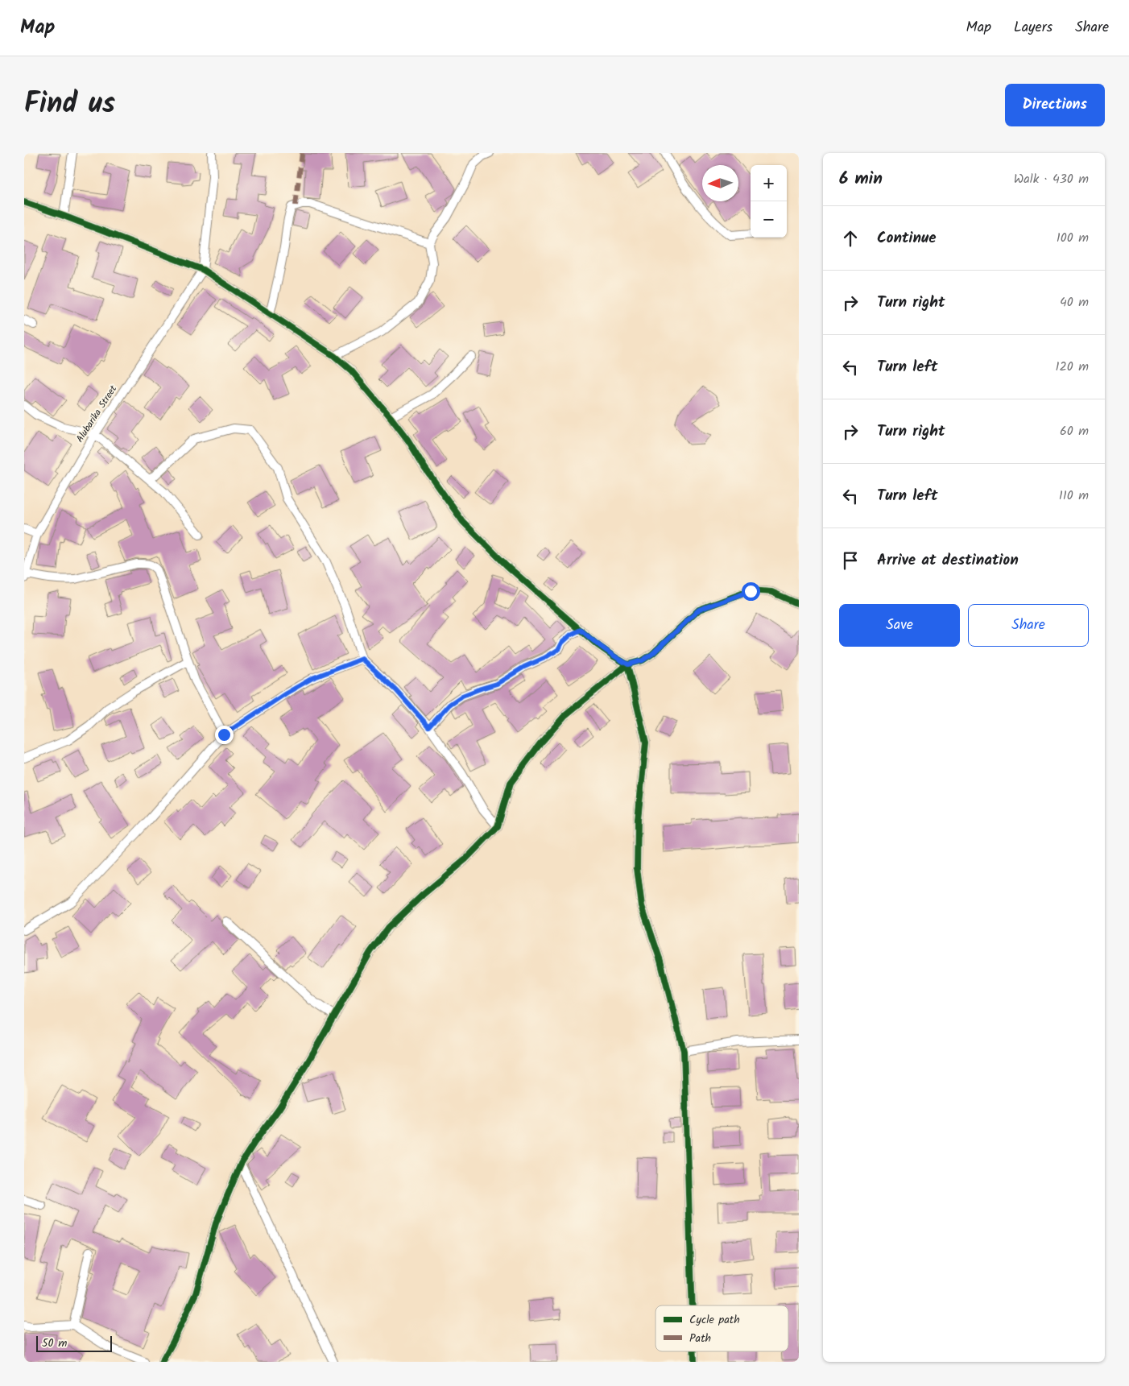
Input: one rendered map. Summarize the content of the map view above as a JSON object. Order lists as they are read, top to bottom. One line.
{"streets":{"street":["Alubarika Street"]},"legend":["Cycle path","Path"],"scale_bar":"50 m","north":"left","page":{"header":"Map","nav":["Map","Layers","Share"],"title":"Find us","buttons":["Directions",["Save","Share"]],"heading":["6 min","Walk · 430 m"],"map_buttons":["+","−"],"list":[["Continue","100 m"],["Turn right","40 m"],["Turn left","120 m"],["Turn right","60 m"],["Turn left","110 m"],"Arrive at destination"],"scale":"50 m"}}
